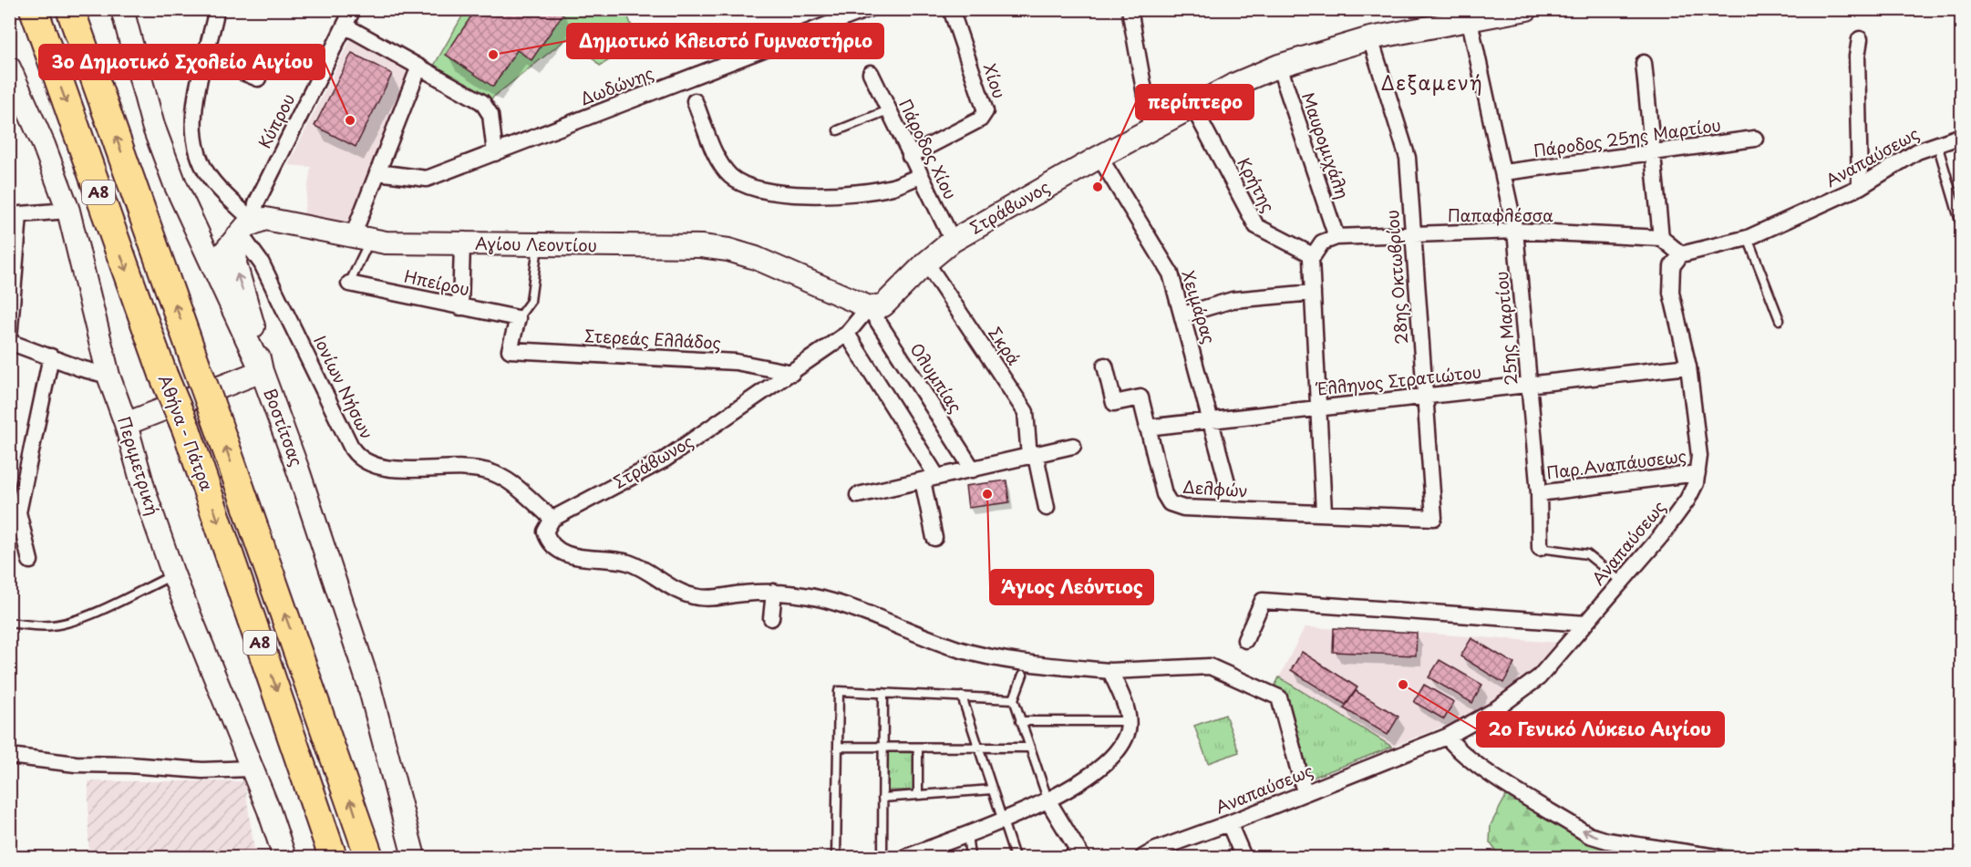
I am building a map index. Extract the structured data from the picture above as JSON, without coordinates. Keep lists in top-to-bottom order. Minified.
{"streets":{"highway":["Α8","Αθήνα - Πάτρα"],"street":["Χίου","Δωδώνης","Κύπρου","Πάροδος 25ης Μαρτίου","Μαυρομιχάλη","Πάροδος Χίου","Αναπαύσεως","Κρήτης","Στράβωνος","Παπαφλέσσα","Αγίου Λεοντίου","28ης Οκτωβρίου","Ηπείρου","Χειμάρας","25ης Μαρτίου","Στερεάς Ελλάδος","Σκρά","Ολυμπίας","Έλληνος Στρατιώτου","Ιονίων Νήσων","Βοστίτσας","Παρ.Αναπάυσεως","Περιμετρική","Δελφών"]},"crossings":[["Χίου","Πάροδος Χίου"],["Κύπρου","Αγίου Λεοντίου"],["Κύπρου","Ιονίων Νήσων"],["Πάροδος 25ης Μαρτίου","25ης Μαρτίου"],["Μαυρομιχάλη","Στράβωνος"],["Μαυρομιχάλη","Παπαφλέσσα"],["Πάροδος Χίου","Στράβωνος"],["Αναπαύσεως","25ης Μαρτίου"],["Αναπαύσεως","Έλληνος Στρατιώτου"],["Αναπαύσεως","Παρ.Αναπάυσεως"],["Κρήτης","Στράβωνος"],["Κρήτης","Παπαφλέσσα"],["Στράβωνος","Αγίου Λεοντίου"],["Στράβωνος","28ης Οκτωβρίου"],["Στράβωνος","Χειμάρας"],["Στράβωνος","25ης Μαρτίου"],["Στράβωνος","Στερεάς Ελλάδος"],["Στράβωνος","Σκρά"],["Στράβωνος","Ολυμπίας"],["Στράβωνος","Ιονίων Νήσων"],["Παπαφλέσσα","28ης Οκτωβρίου"],["Παπαφλέσσα","25ης Μαρτίου"],["Αγίου Λεοντίου","Ολυμπίας"],["Αγίου Λεοντίου","Ιονίων Νήσων"],["28ης Οκτωβρίου","Έλληνος Στρατιώτου"],["28ης Οκτωβρίου","Δελφών"],["Ηπείρου","Στερεάς Ελλάδος"],["Χειμάρας","Έλληνος Στρατιώτου"],["25ης Μαρτίου","Έλληνος Στρατιώτου"],["25ης Μαρτίου","Παρ.Αναπάυσεως"],["Έλληνος Στρατιώτου","Δελφών"]],"districts":["Δεξαμενή"],"places":["Δημοτικό Κλειστό Γυμναστήριο","3ο Δημοτικό Σχολείο Αιγίου","περίπτερο","Άγιος Λεόντιος","2ο Γενικό Λύκειο Αιγίου"]}
